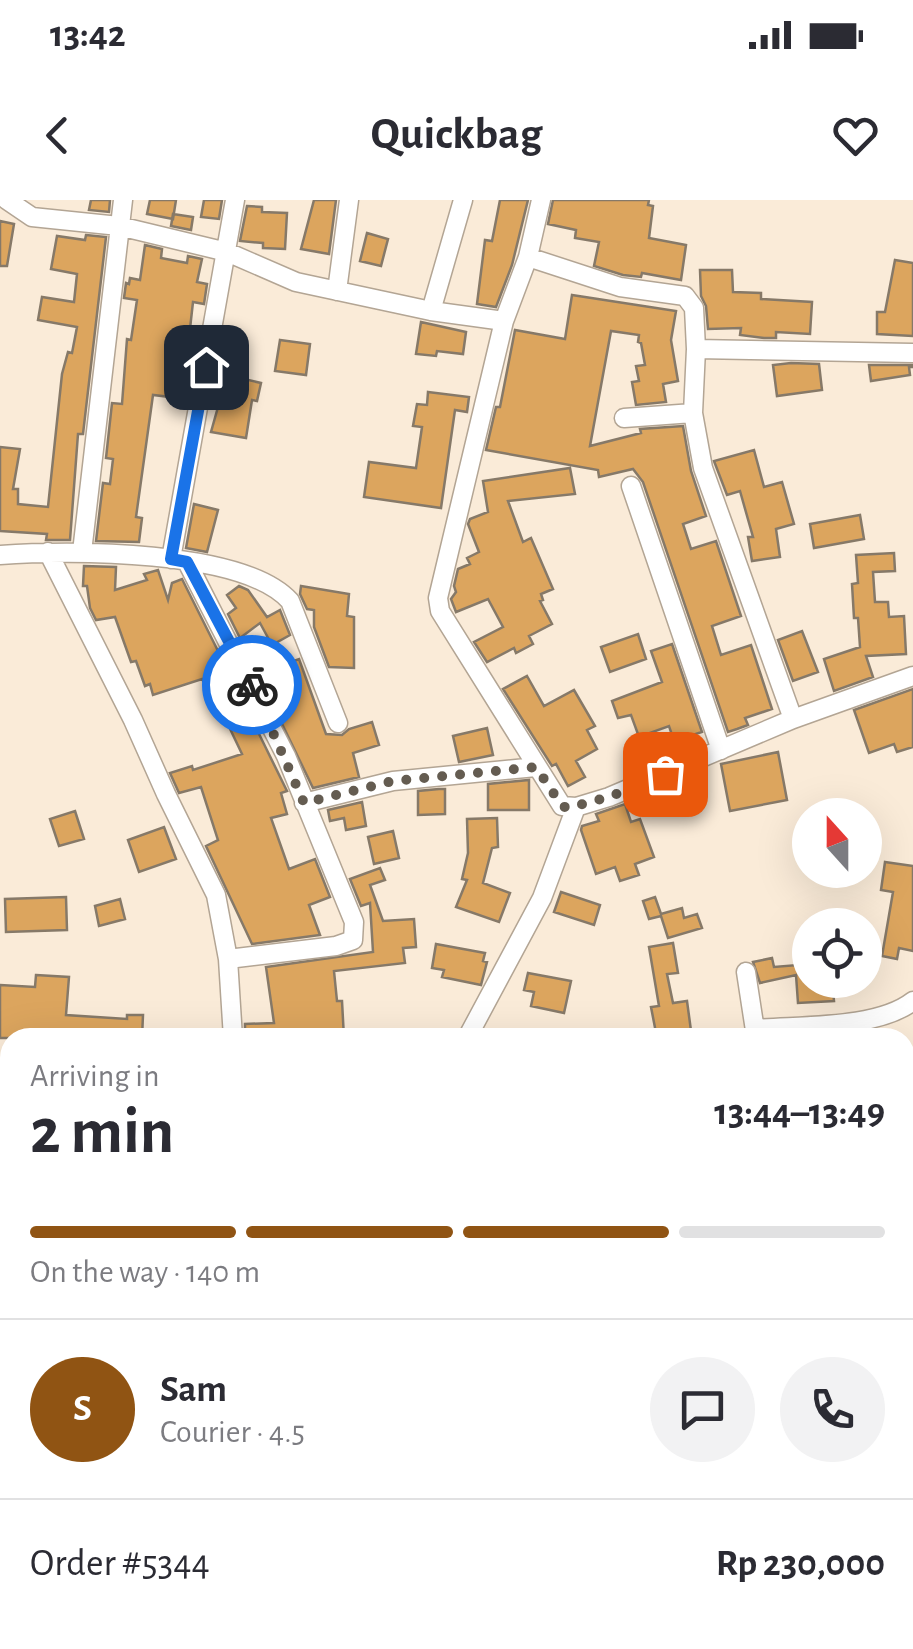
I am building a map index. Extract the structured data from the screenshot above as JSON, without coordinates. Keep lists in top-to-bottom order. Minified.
{"north":"top","page":{"status":"13:42","header":"Quickbag","heading":["2 min","Arriving in","13:44–13:49"],"panel":["Sam","Courier · 4.5","Order #5344","Rp 230,000"],"bar":"On the way · 140 m","round":"S"}}
